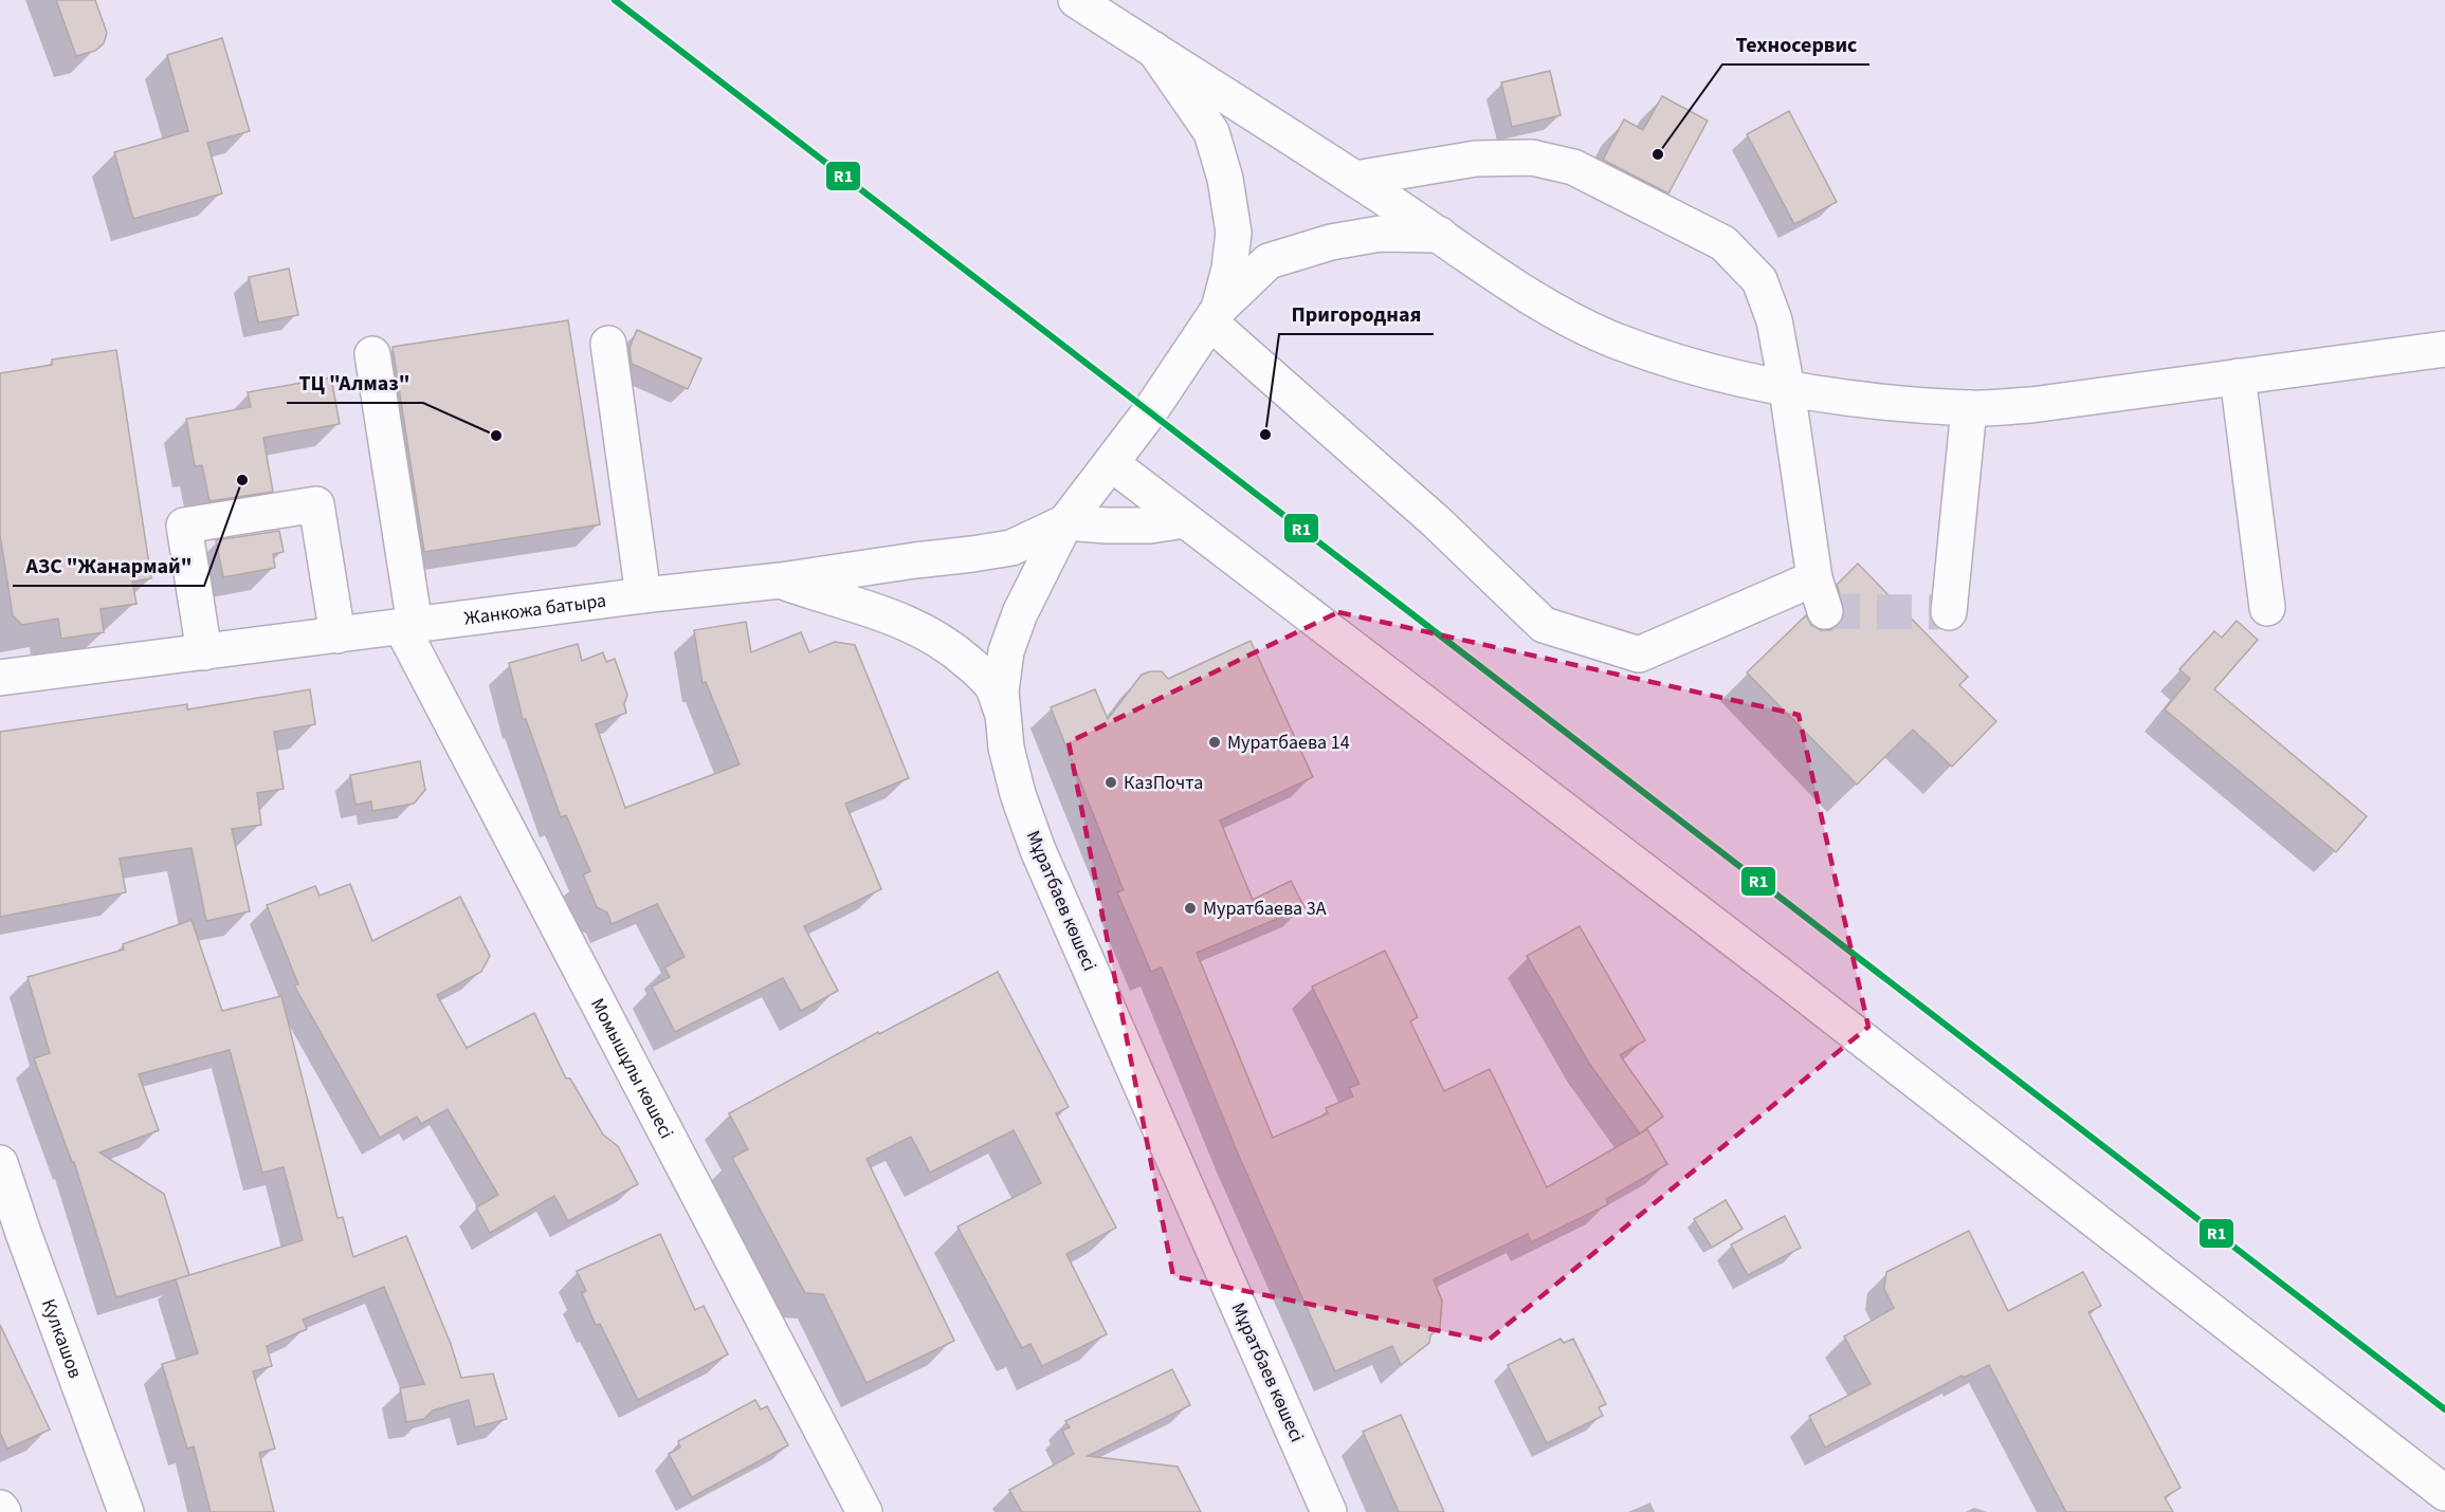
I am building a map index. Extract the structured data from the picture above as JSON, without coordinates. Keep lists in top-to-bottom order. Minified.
{"streets":{"street":["Жанкожа батыра","Мұратбаев көшесі","Момышұлы көшесі","Кулкашов"]},"crossings":[["Жанкожа батыра","Мұратбаев көшесі"],["Жанкожа батыра","Момышұлы көшесі"]],"places":["Техносервис","Пригородная","ТЦ \"Алмаз\"","АЗС \"Жанармай\"","Муратбаева 14","КазПочта","Муратбаева 3А"],"lines":["transit line R1"]}
